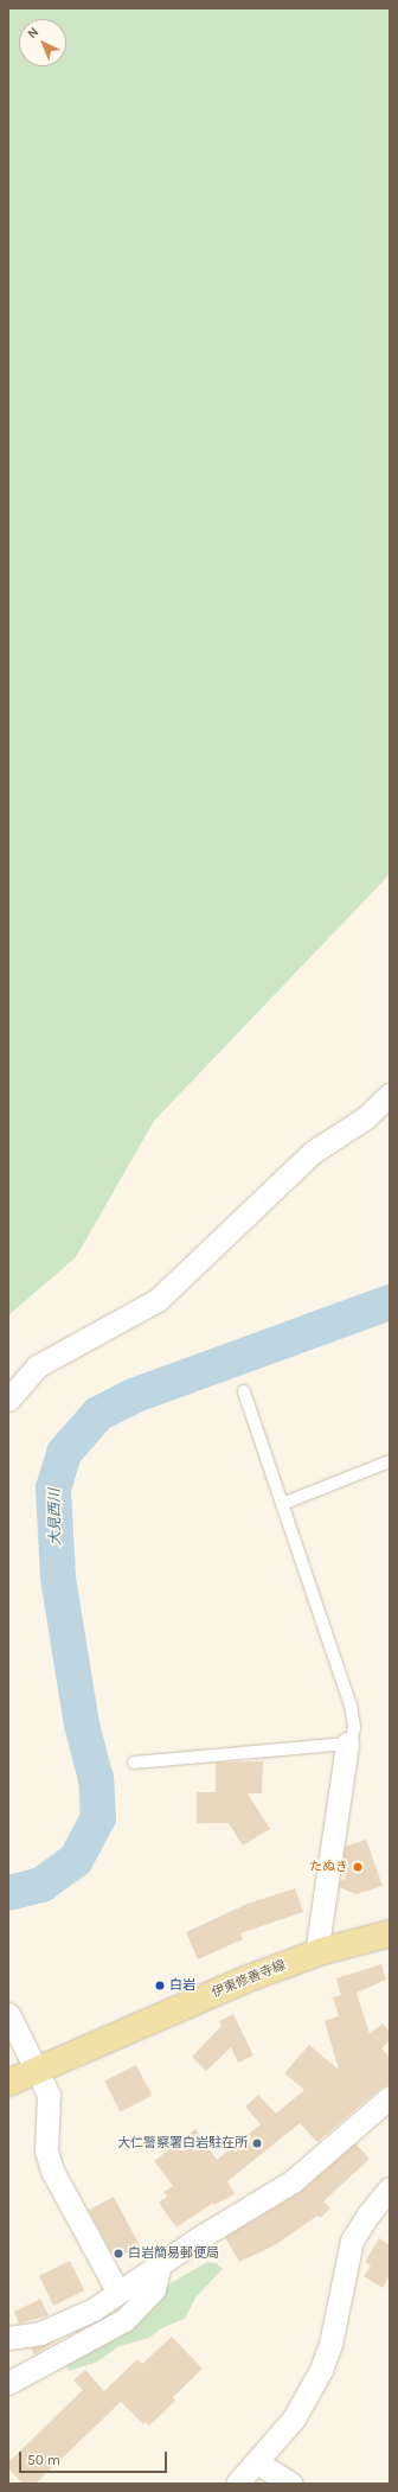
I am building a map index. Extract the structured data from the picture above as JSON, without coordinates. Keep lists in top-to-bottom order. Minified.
{"streets":{"main road":["伊東修善寺線"]},"water":["大見西川"],"places":["たぬき","白岩","大仁警察署白岩駐在所","白岩簡易郵便局"],"scale_bar":"50 m","north":"top left"}
